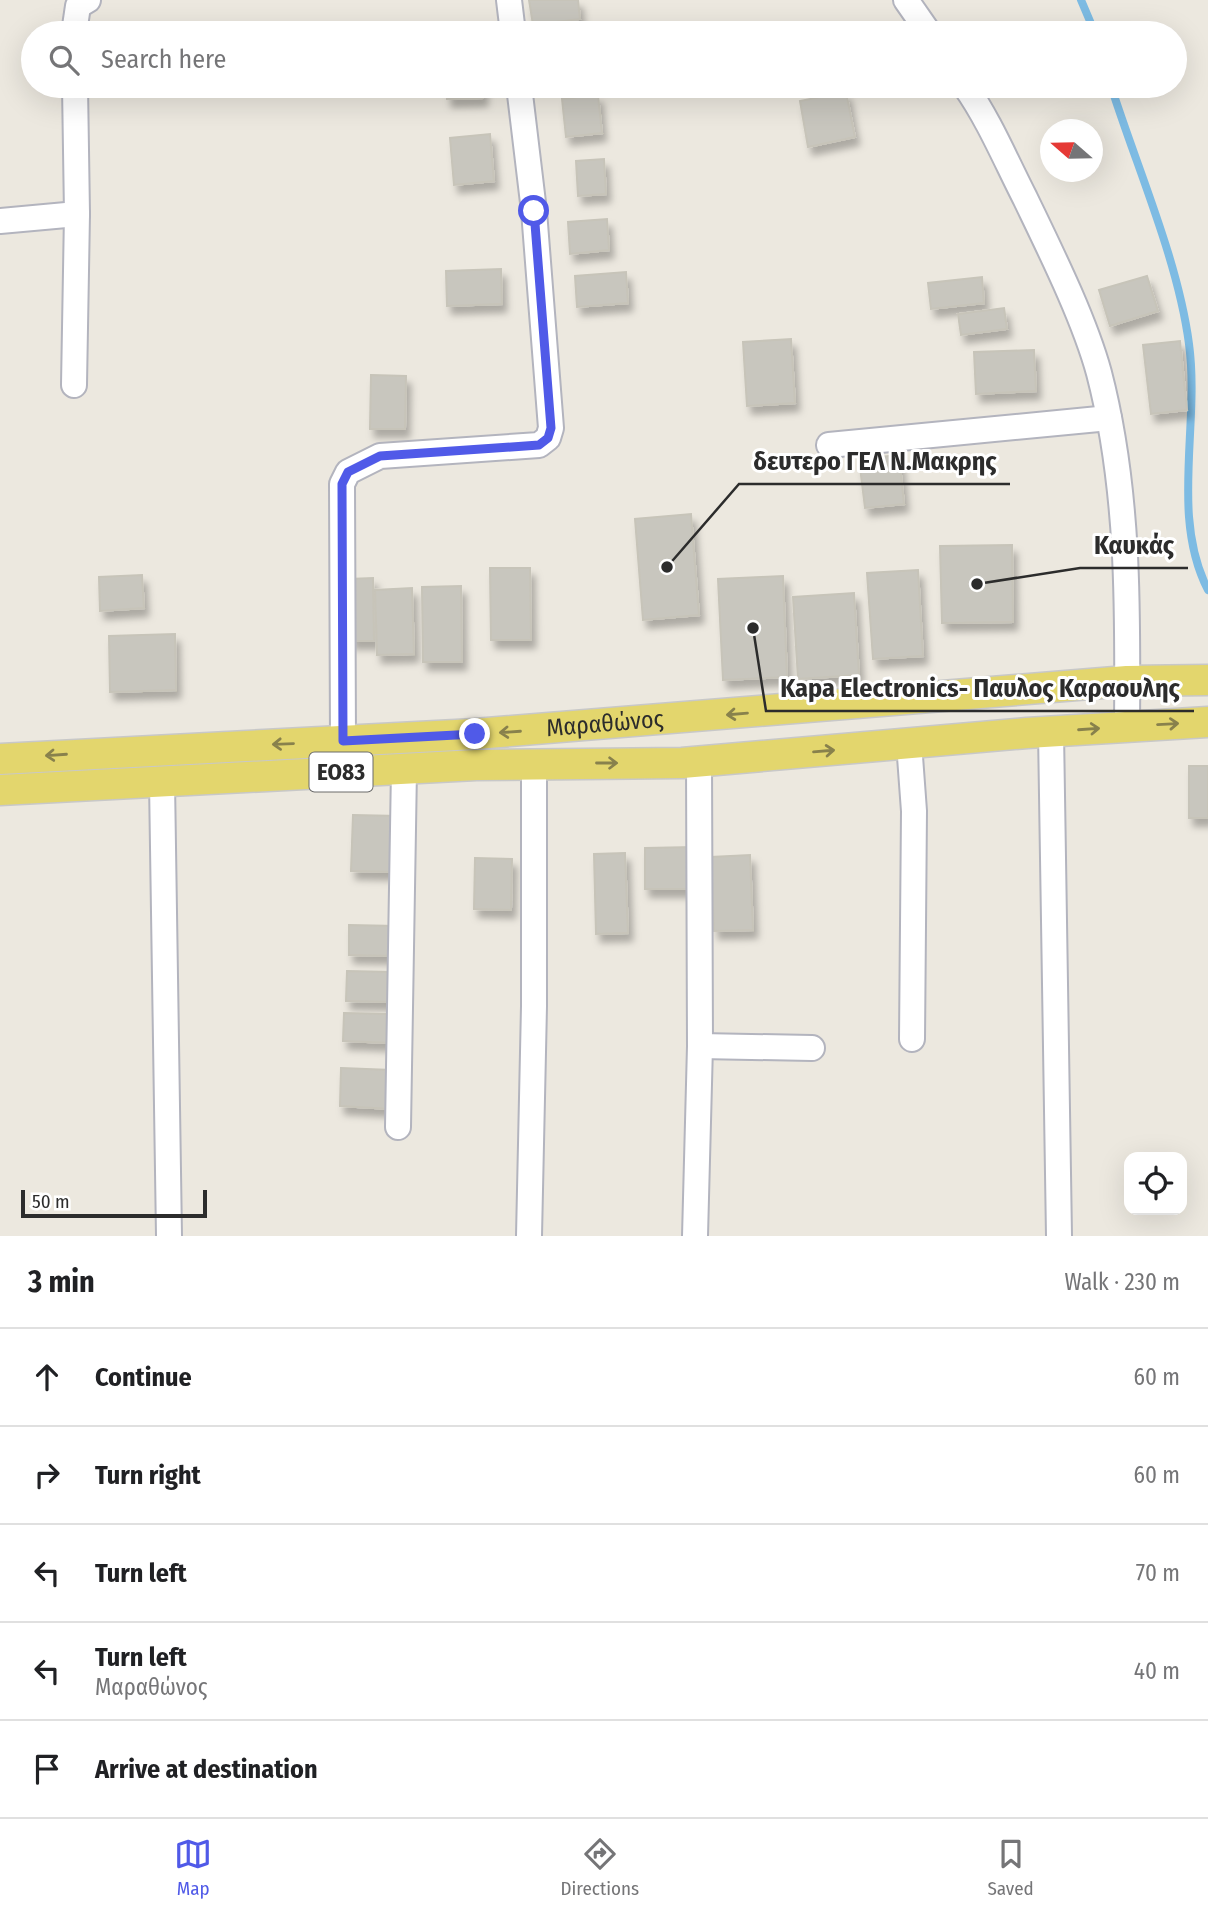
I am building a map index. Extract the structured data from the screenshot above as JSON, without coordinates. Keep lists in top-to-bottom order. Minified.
{"streets":{"main road":["Μαραθώνος","ΕΟ83"]},"places":["δευτερο ΓΕΛ Ν.Μακρης","Καυκάς","Kapa Electronics- Παυλος Καραουλης"],"scale_bar":"50 m","north":"left","page":{"search":"Search here","scale":"50 m","heading":["3 min","Walk · 230 m"],"list":[["Continue","60 m"],["Turn right","60 m"],["Turn left","70 m"],["Turn left","Μαραθώνος","40 m"],"Arrive at destination"],"nav":["Map","Directions","Saved"]}}
